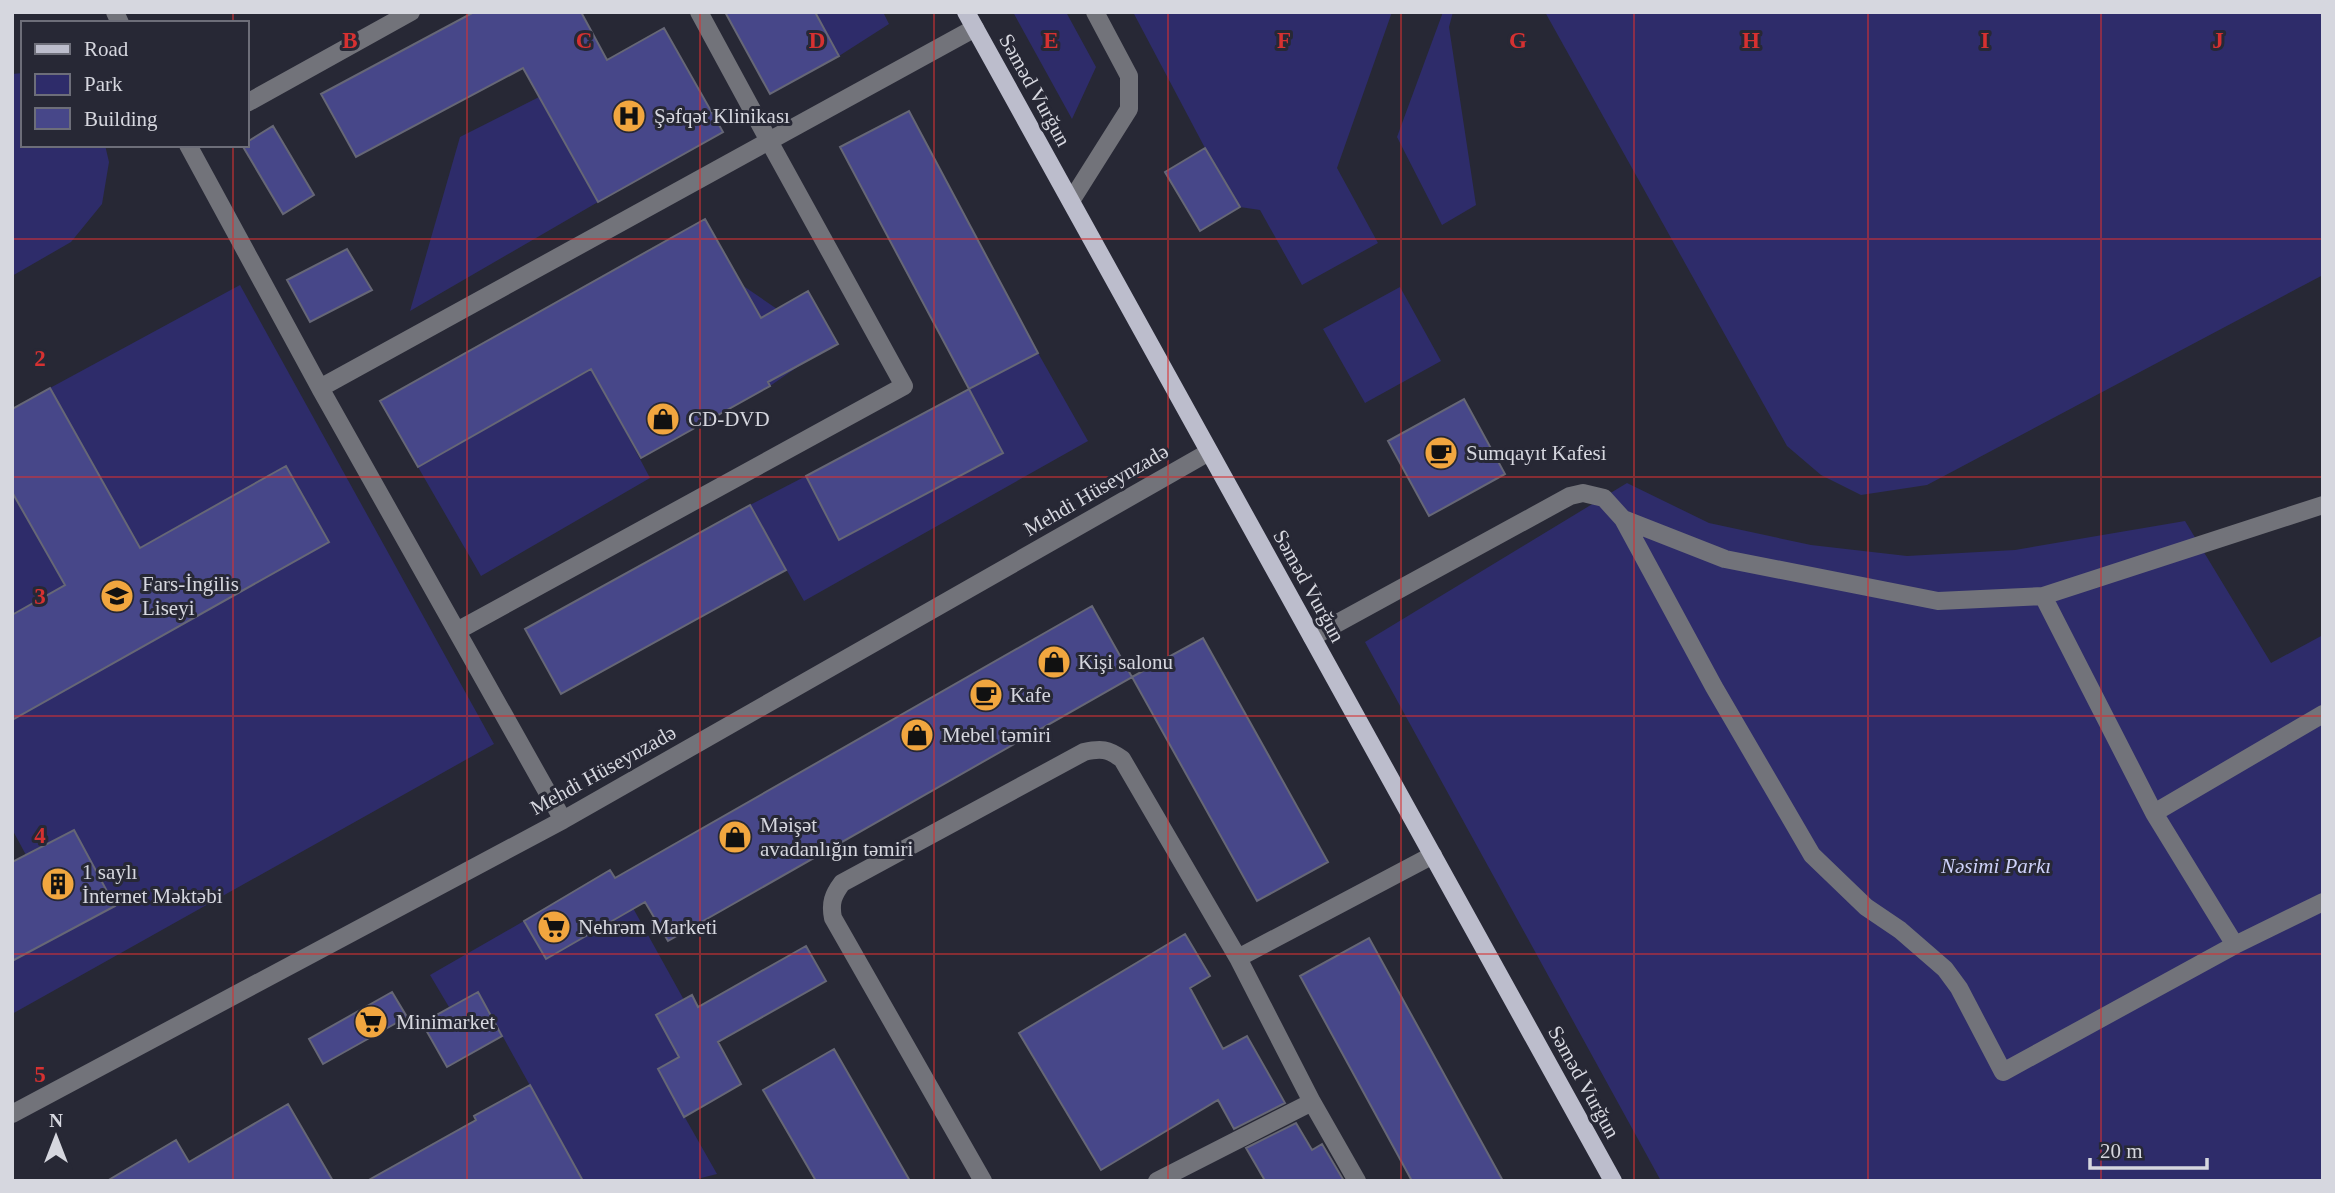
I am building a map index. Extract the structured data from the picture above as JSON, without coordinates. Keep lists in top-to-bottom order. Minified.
{"streets":{"main road":["Səməd Vurğun"],"street":["Mehdi Hüseynzadə"]},"crossings":[["Səməd Vurğun","Mehdi Hüseynzadə"]],"parks":["Nəsimi Parkı"],"places":{"hospital":["Şəfqət Klinikası"],"shop":["CD-DVD","Kişi salonu","Mebel təmiri","Məişət avadanlığın təmiri"],"cafe":["Sumqayıt Kafesi","Kafe"],"school or university":["Fars-İngilis Liseyi"],"building":["1 saylı İnternet Məktəbi"],"supermarket":["Nehrəm Marketi","Minimarket"]},"legend":["Road","Park","Building"],"scale_bar":"20 m","north":"top","grid":{"columns":["B","C","D","E","F","G","H","I","J"],"rows":["2","3","4","5"]}}
